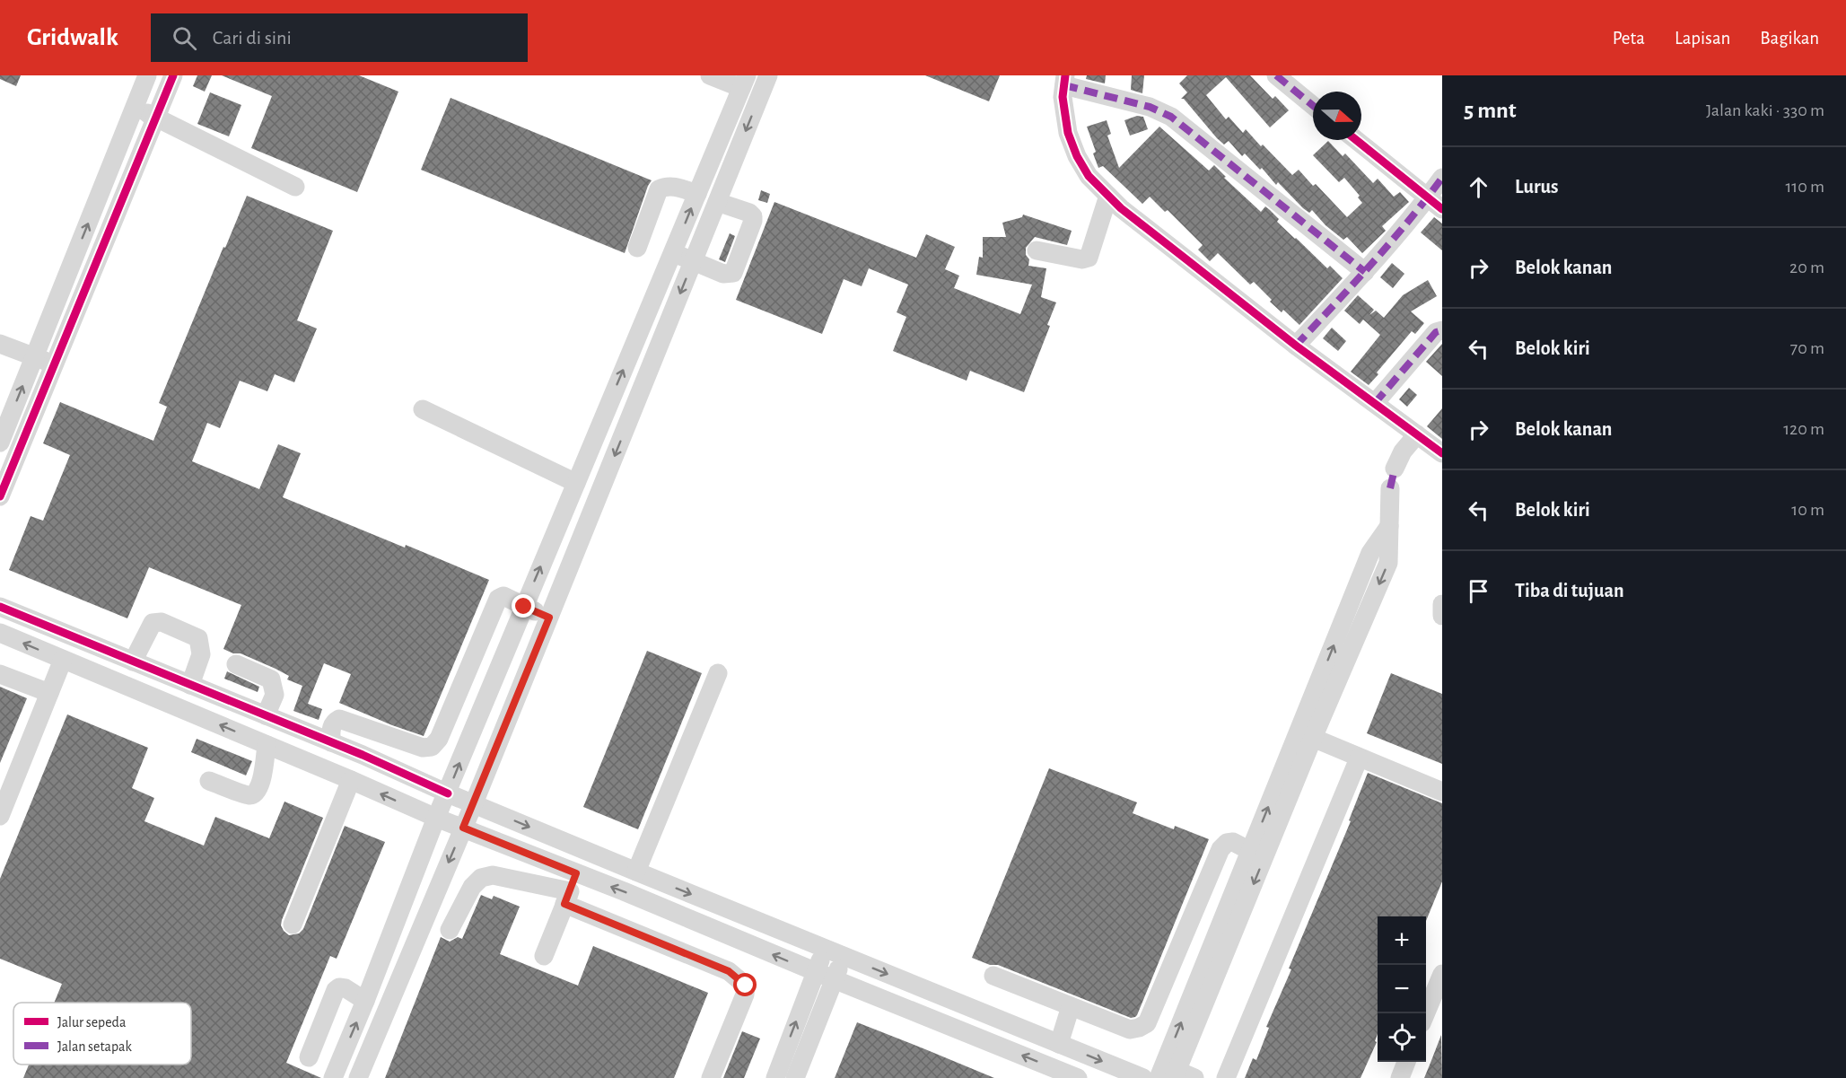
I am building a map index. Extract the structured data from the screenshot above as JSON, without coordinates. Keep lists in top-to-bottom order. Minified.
{"legend":["Jalur sepeda","Jalan setapak"],"north":"right","page":{"header":"Gridwalk","search":"Cari di sini","nav":["Peta","Lapisan","Bagikan"],"heading":["5 mnt","Jalan kaki · 330 m"],"list":[["Lurus","110 m"],["Belok kanan","20 m"],["Belok kiri","70 m"],["Belok kanan","120 m"],["Belok kiri","10 m"],"Tiba di tujuan"],"map_buttons":["+","−"]}}
